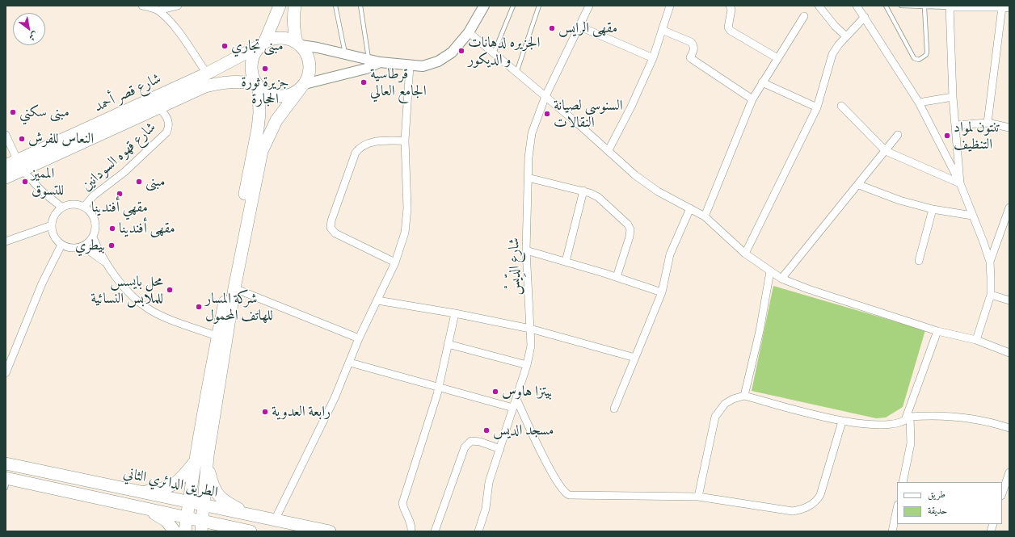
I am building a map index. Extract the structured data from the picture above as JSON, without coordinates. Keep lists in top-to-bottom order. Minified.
{"streets":{"main road":["شارع قصر أحمد","الطريق الدائري الثاني"],"street":["شارع قهوه السودانين","شارع الدِّيسْ"]},"crossings":[["شارع قصر أحمد","شارع قهوه السودانين"]],"places":["مقهى الرايس","مبنى تجاري","الجزيره لدهانات و الديكور","جزيرة ثورة الحجارة","قرطاسية الجامع العالي","مبنى سكني","السنوسي لصيانة النقالات","تنتون لمواد التنظيف","النعاس للفرش","المميز للتسوق","مبنى","مقهي أفندينا","مقهى أفندينا","بيطري","محل بايسس للملابس النسائية","شركة المسار للهاتف المحمول","بيتزا هاوس","رابعة العدوية","مسجد الديس"],"legend":["طريق","حديقة"],"north":"bottom right"}
